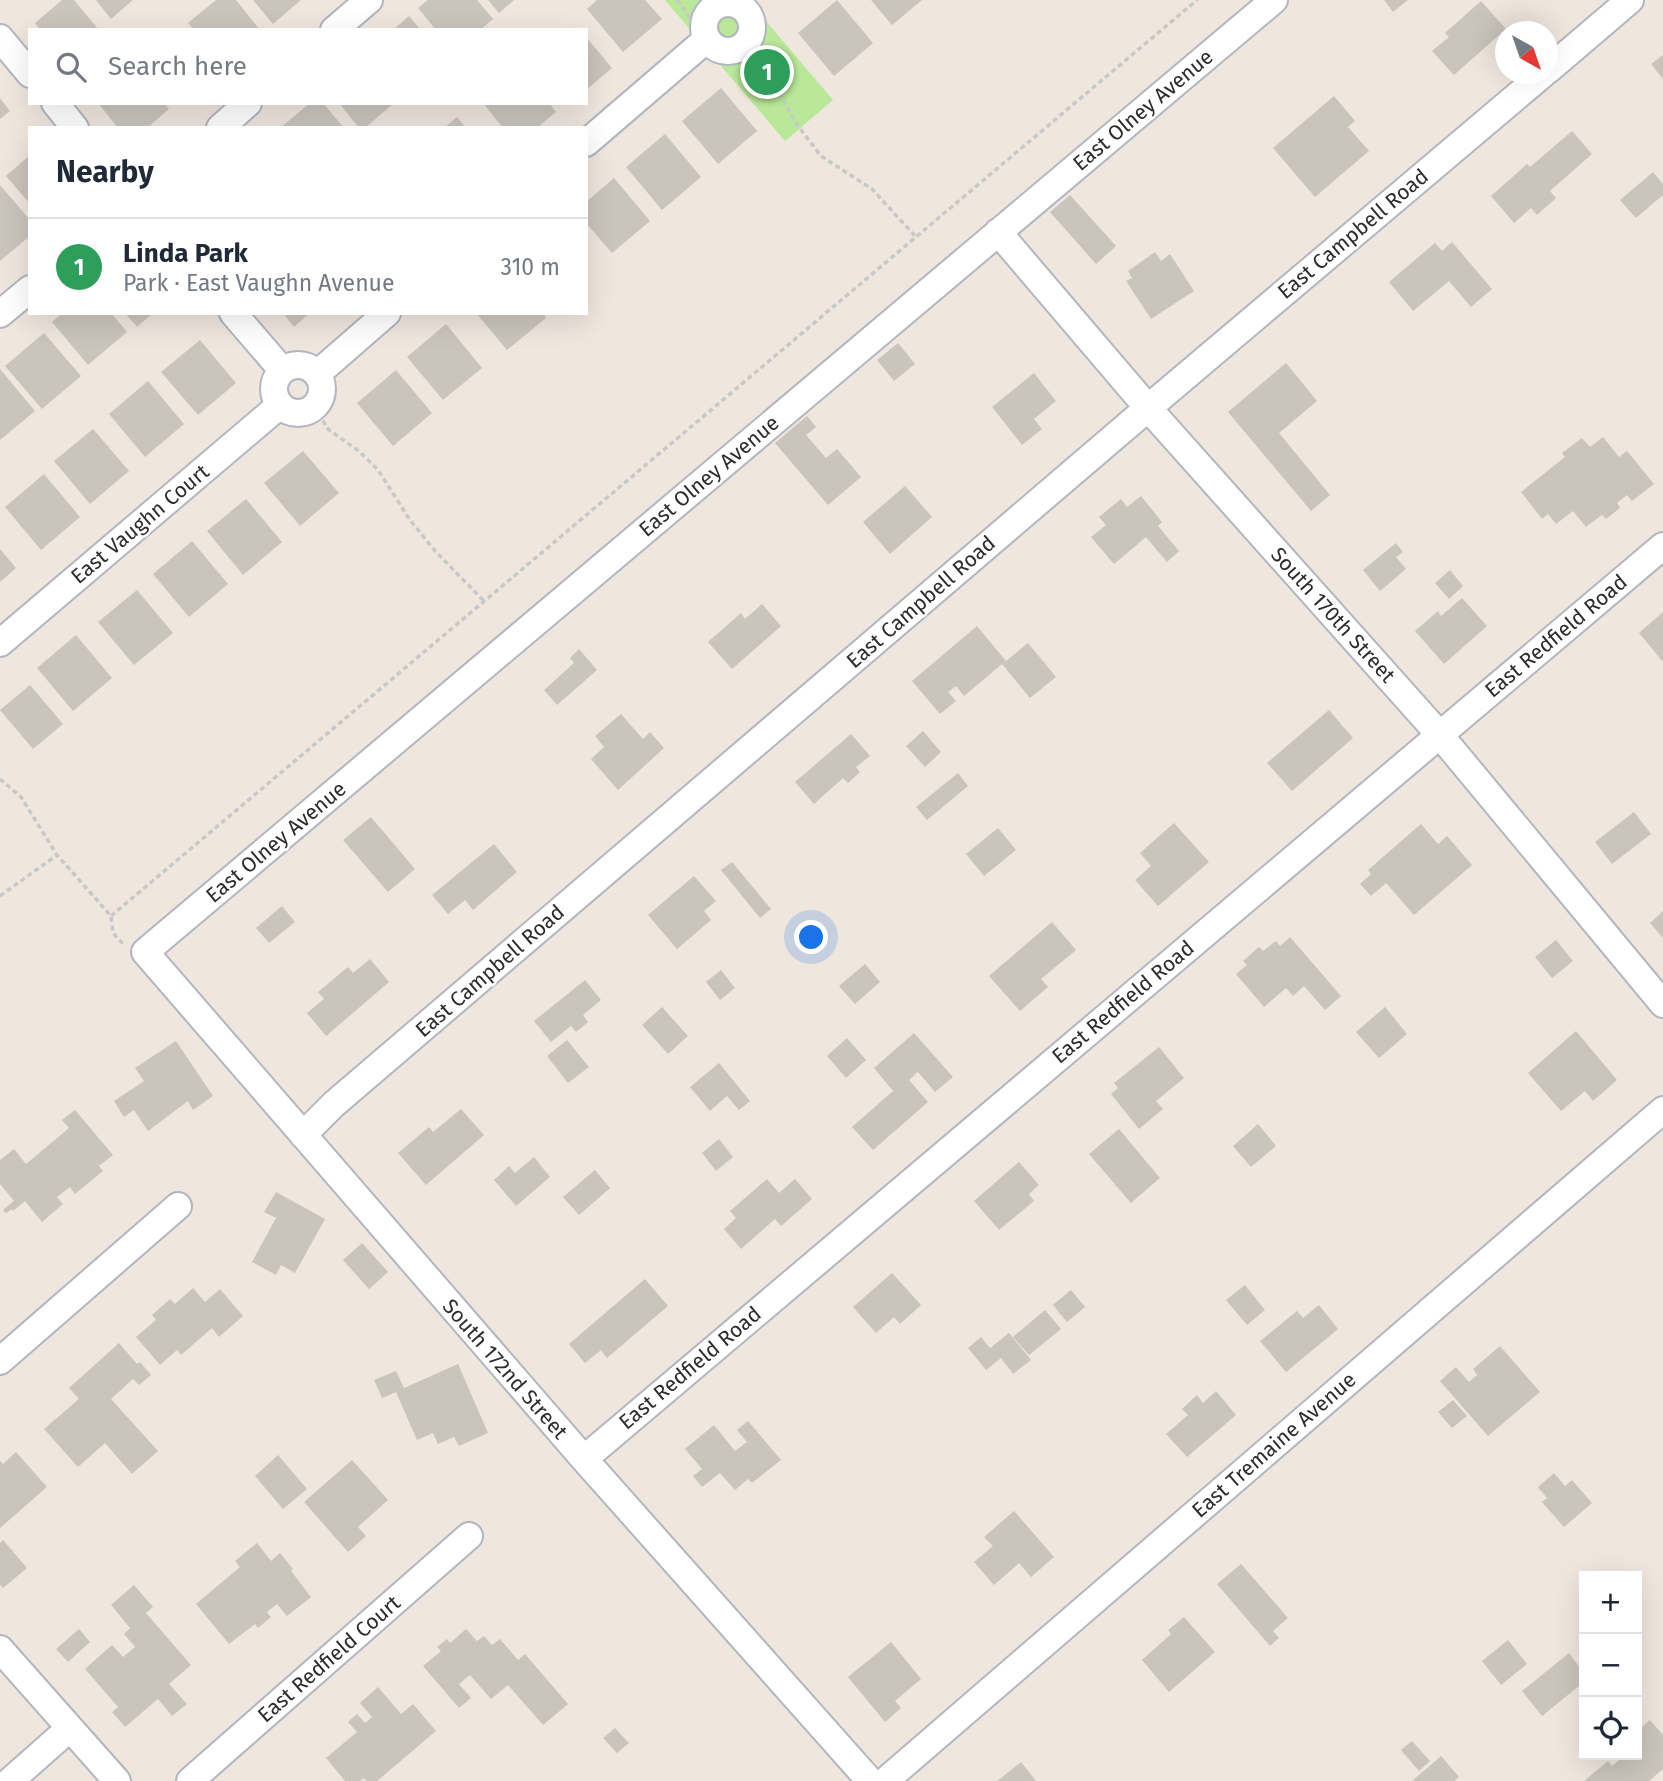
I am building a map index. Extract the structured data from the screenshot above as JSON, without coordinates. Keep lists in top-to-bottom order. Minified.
{"streets":{"street":["East Olney Avenue","East Campbell Road","East Vaughn Court","South 170th Street","East Redfield Road","South 172nd Street","East Tremaine Avenue","East Redfield Court"]},"crossings":[["East Olney Avenue","South 170th Street"],["East Olney Avenue","South 172nd Street"],["East Campbell Road","South 170th Street"],["East Campbell Road","South 172nd Street"],["South 170th Street","East Redfield Road"],["East Redfield Road","South 172nd Street"]],"north":"bottom right","page":{"search":"Search here","pins":"1","heading":"Nearby","list":[{"mark":"1","name":"Linda Park","note":"Park · East Vaughn Avenue","value":"310 m"}],"map_buttons":["+","−"]}}
